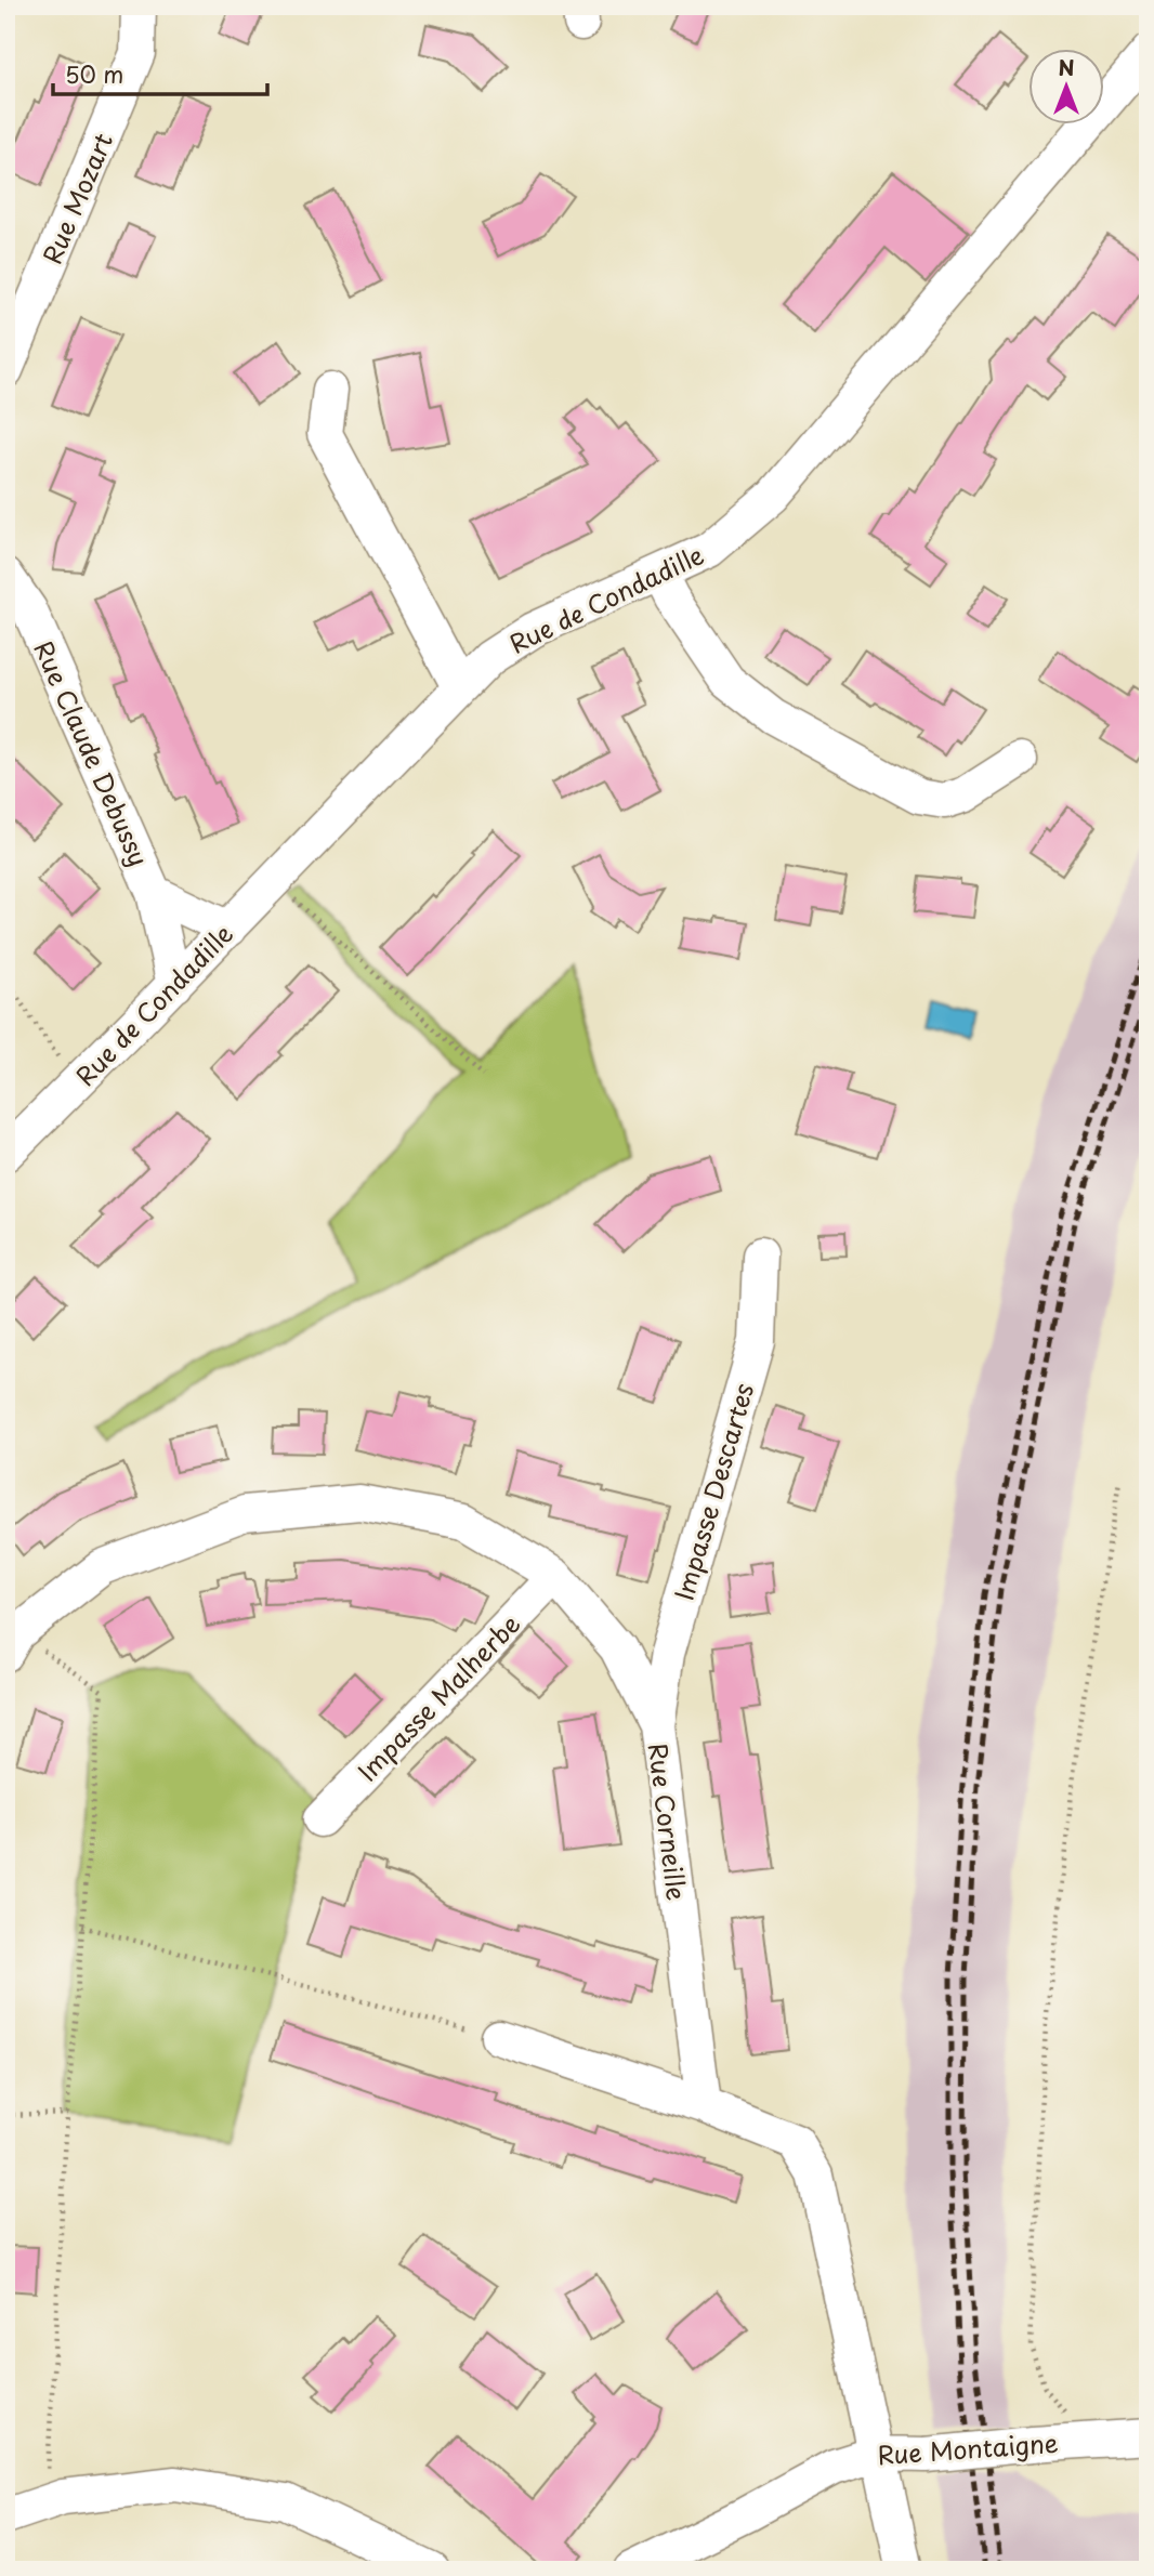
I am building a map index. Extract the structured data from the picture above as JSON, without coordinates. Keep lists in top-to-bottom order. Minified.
{"streets":{"street":["Rue Mozart","Rue de Condadille","Rue Claude Debussy","Impasse Descartes","Impasse Malherbe","Rue Corneille","Rue Montaigne"]},"crossings":[["Rue de Condadille","Rue Claude Debussy"],["Impasse Descartes","Rue Corneille"],["Impasse Malherbe","Rue Corneille"]],"scale_bar":"50 m","north":"top"}
